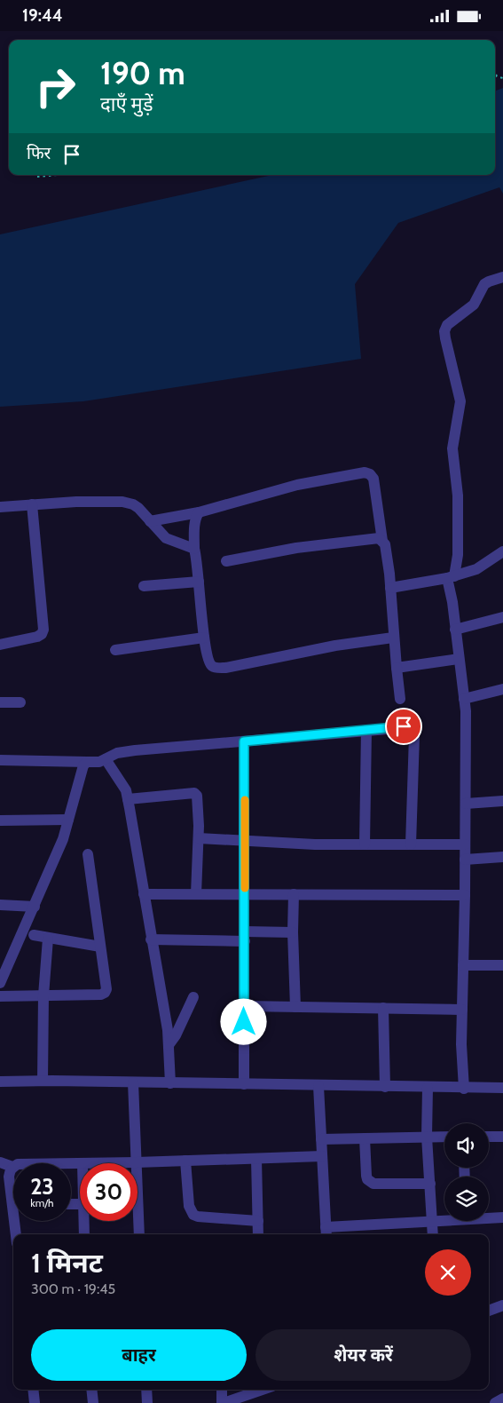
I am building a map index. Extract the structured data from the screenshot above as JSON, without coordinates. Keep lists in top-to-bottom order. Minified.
{"page":{"status":"19:44","turn":["190 m","दाएँ मुड़ें"],"then":"फिर","speed":"23 km/h","limit":"30","heading":["1 मिनट","300 m · 19:45"],"buttons":["बाहर","शेयर करें"]}}
